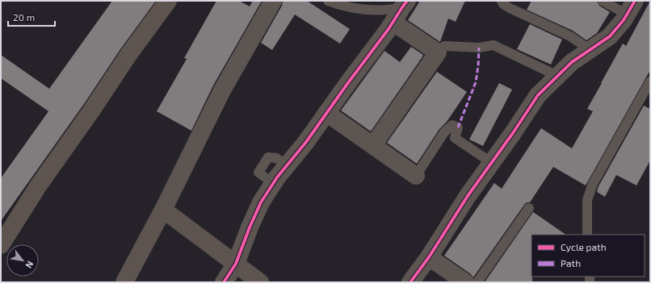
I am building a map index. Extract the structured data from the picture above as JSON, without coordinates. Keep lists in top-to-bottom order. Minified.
{"legend":["Cycle path","Path"],"scale_bar":"20 m","north":"bottom right"}
